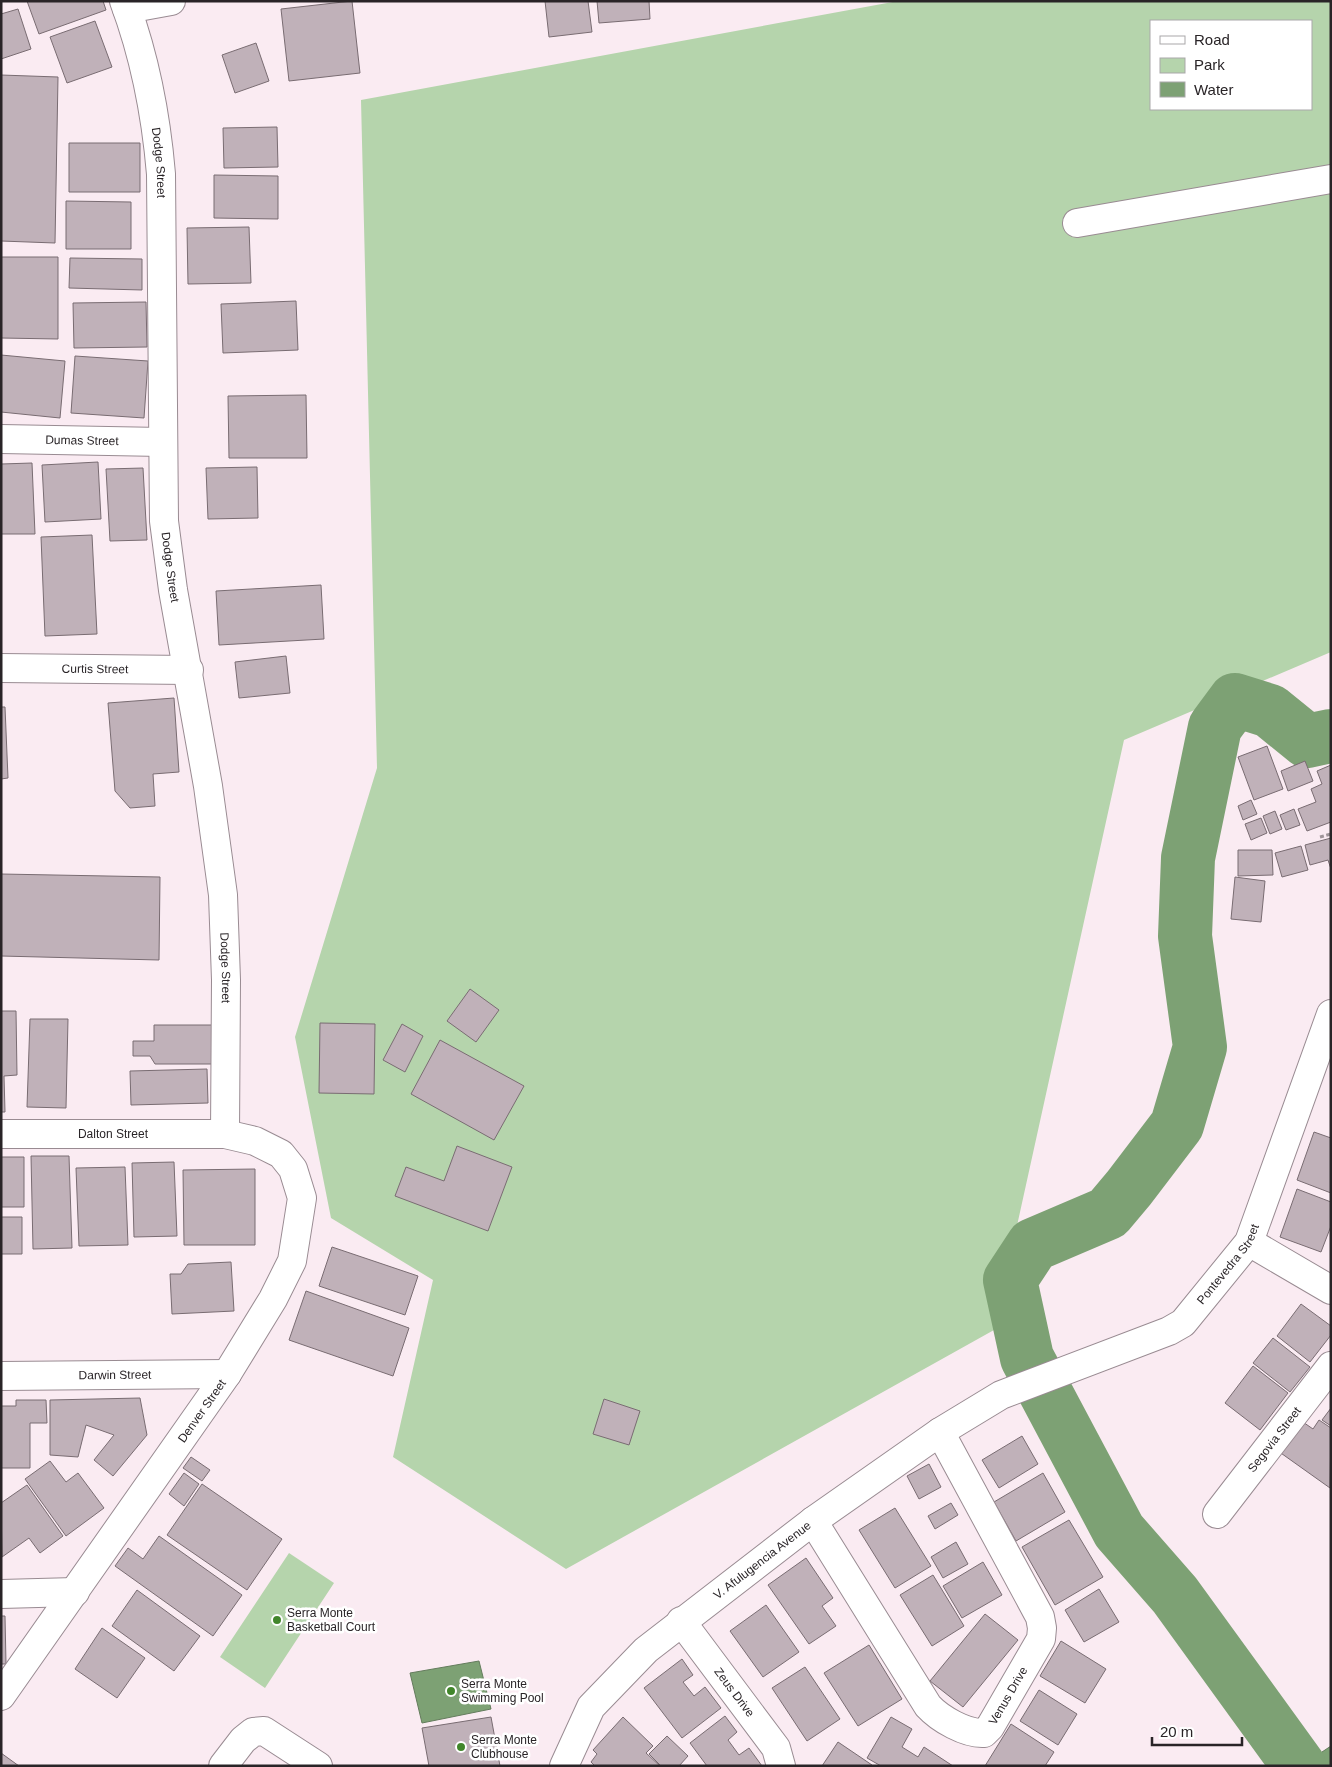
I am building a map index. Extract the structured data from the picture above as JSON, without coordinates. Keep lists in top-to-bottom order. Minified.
{"streets":{"street":["Dodge Street","Dumas Street","Curtis Street","Dalton Street","Pontevedra Street","Darwin Street","Denver Street","Segovia Street","V. Afulugencia Avenue","Zeus Drive","Venus Drive"]},"crossings":[["Dodge Street","Dumas Street"],["Dodge Street","Curtis Street"],["Dodge Street","Dalton Street"],["Dodge Street","Denver Street"],["Dalton Street","Denver Street"],["Pontevedra Street","V. Afulugencia Avenue"],["Darwin Street","Denver Street"],["V. Afulugencia Avenue","Zeus Drive"],["V. Afulugencia Avenue","Venus Drive"]],"places":["Serra Monte Basketball Court","Serra Monte Swimming Pool","Serra Monte Clubhouse"],"legend":["Road","Park","Water"],"scale_bar":"20 m"}
